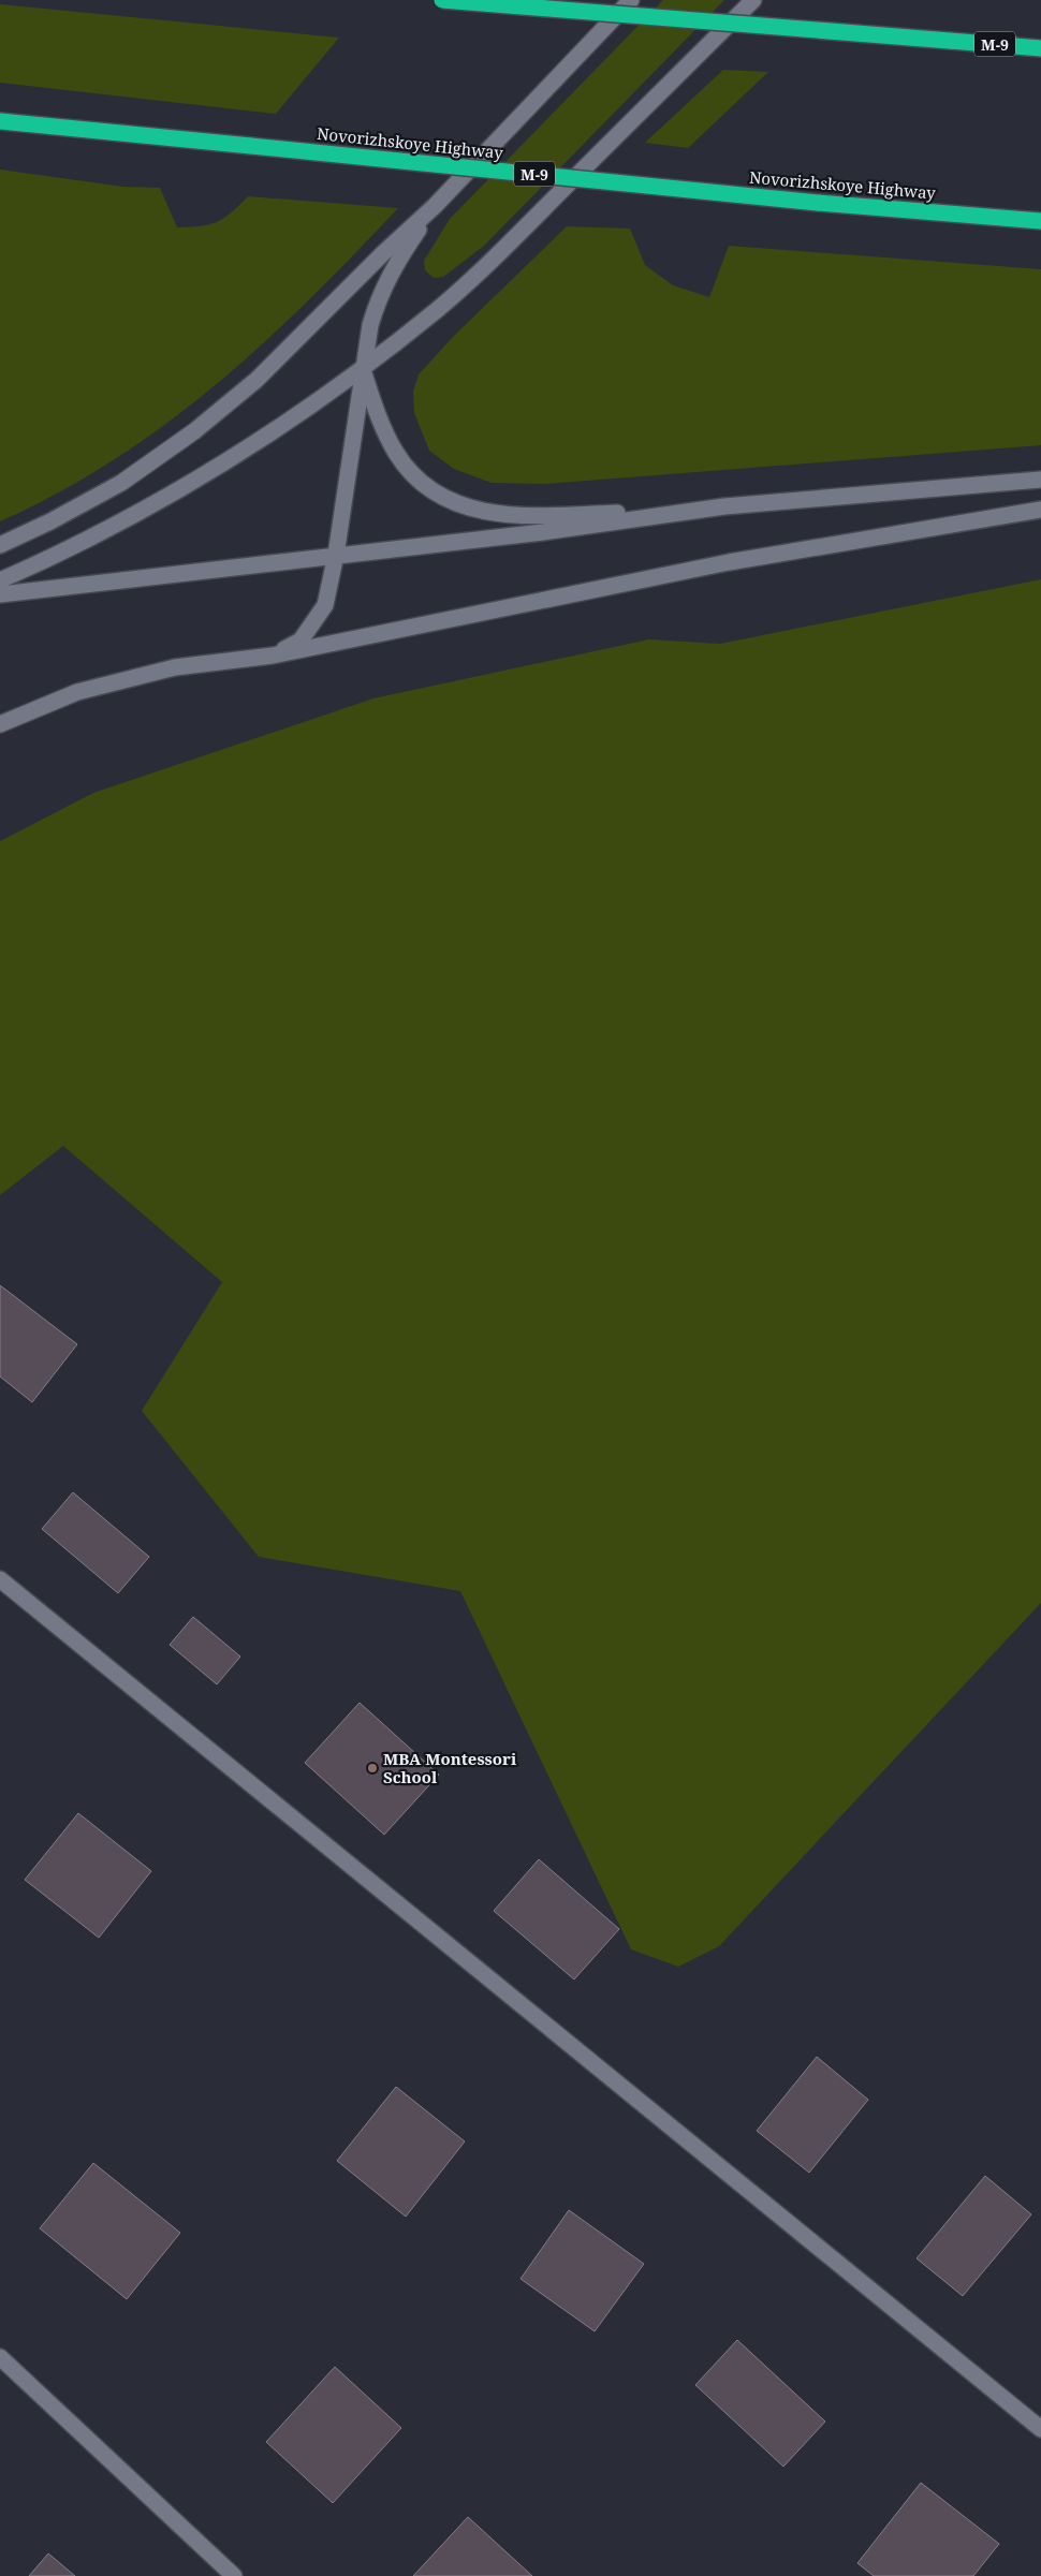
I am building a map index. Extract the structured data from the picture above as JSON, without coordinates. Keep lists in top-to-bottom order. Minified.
{"streets":{"highway":["М-9","Novorizhskoye Highway"]},"places":["MBA Montessori School"]}
